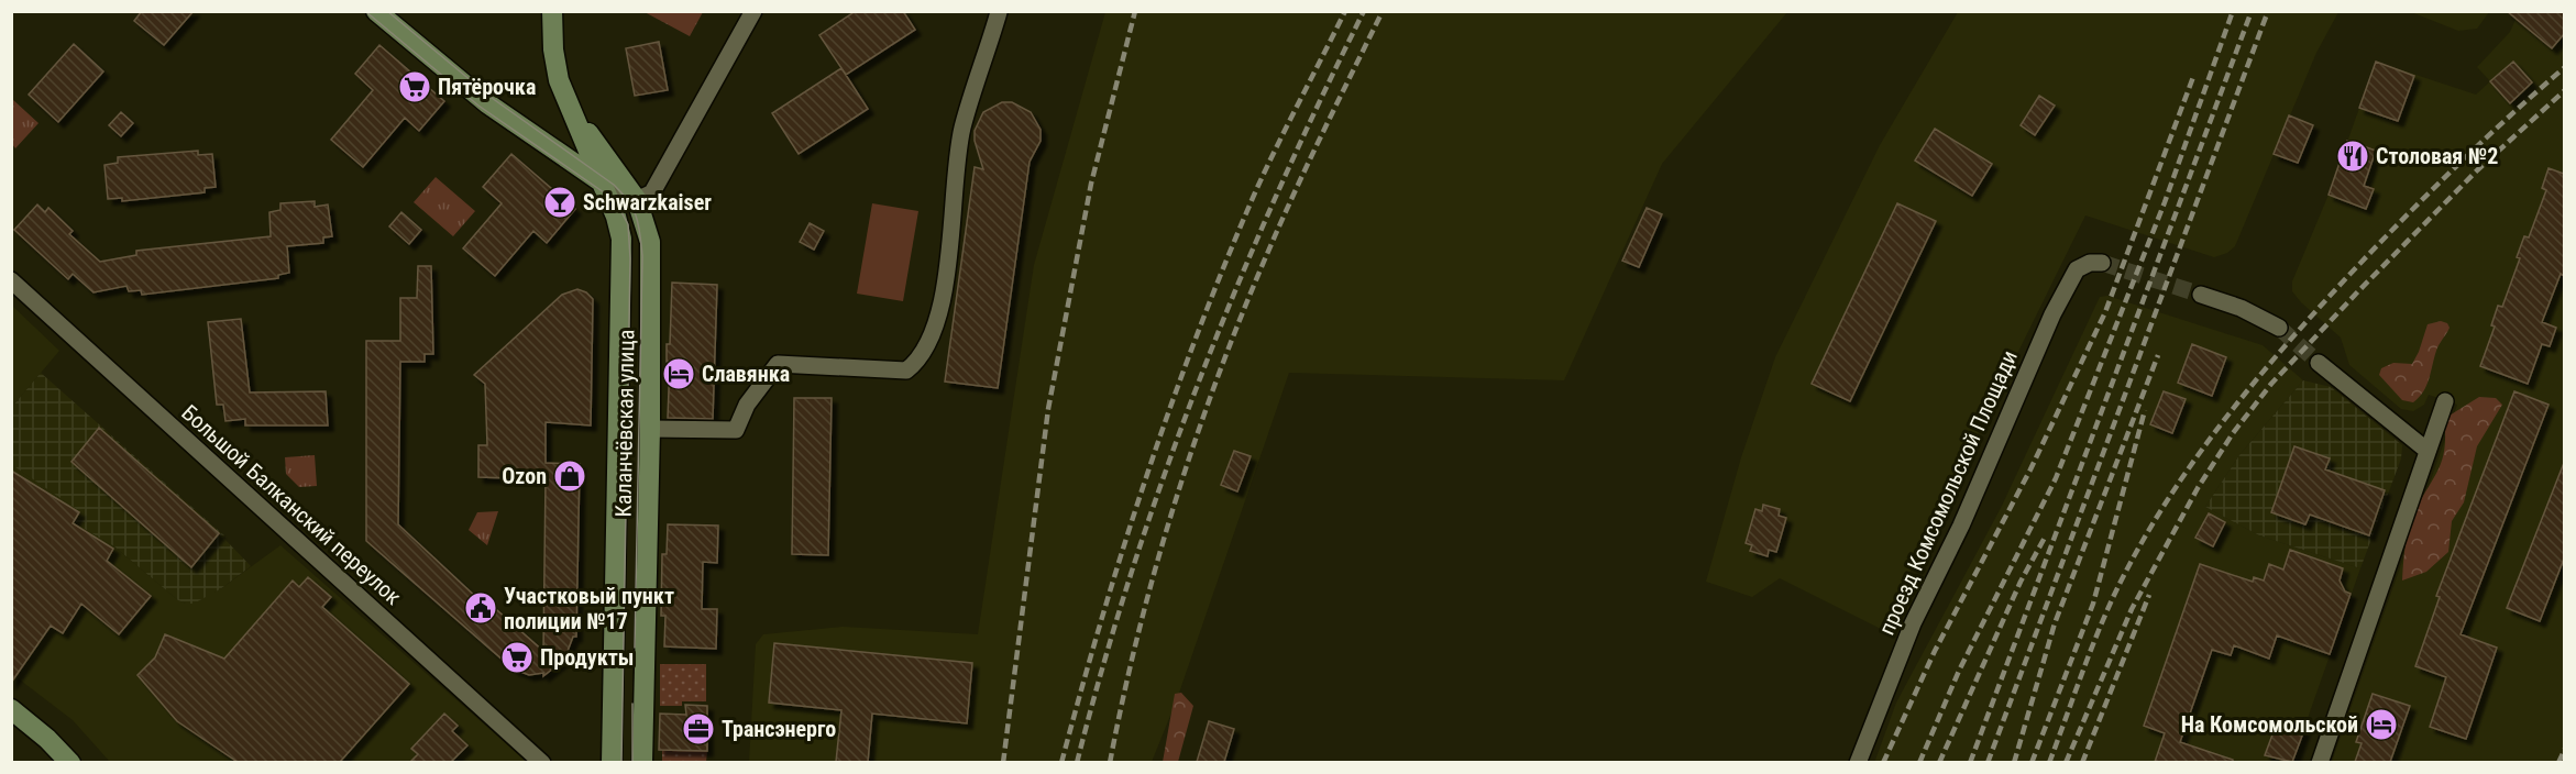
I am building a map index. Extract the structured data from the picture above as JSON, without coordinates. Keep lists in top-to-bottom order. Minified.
{"streets":{"main road":["Каланчёвская улица"],"street":["проезд Комсомольской Площади","Большой Балканский переулок"]},"places":{"supermarket":["Пятёрочка","Продукты"],"restaurant":["Столовая №2"],"bar":["Schwarzkaiser"],"hotel":["Славянка","На Комсомольской"],"shop":["Ozon"],"public building":["Участковый пункт полиции №17"],"office":["Трансэнерго"]}}
